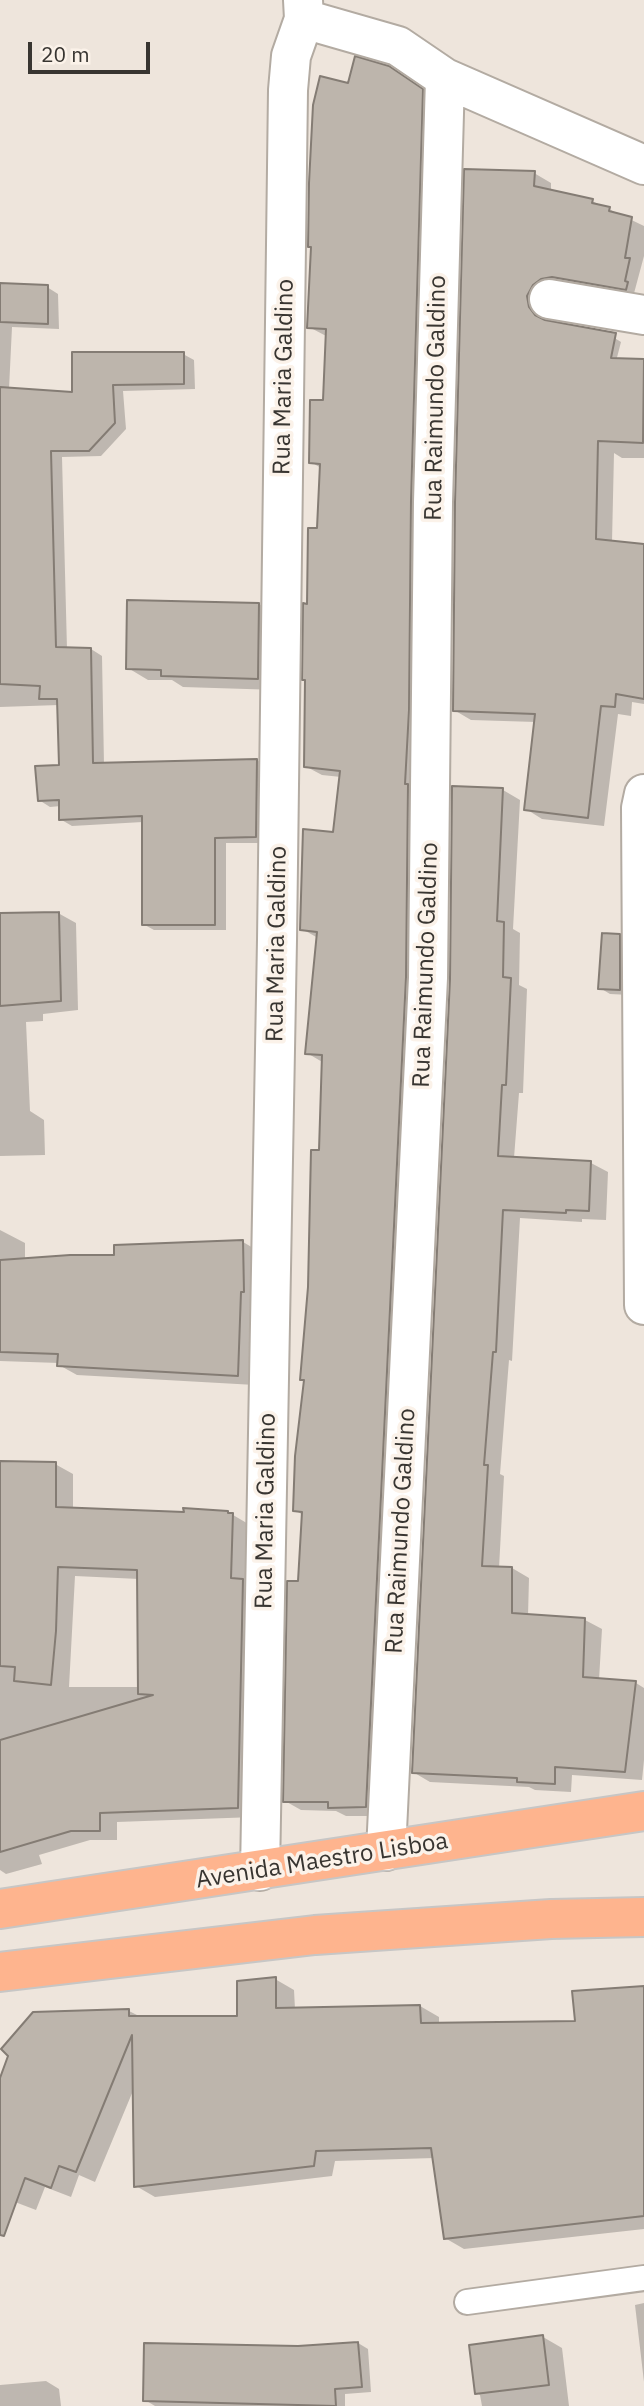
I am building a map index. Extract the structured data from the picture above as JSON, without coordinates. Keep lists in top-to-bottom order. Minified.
{"streets":{"highway":["Avenida Maestro Lisboa"],"street":["Rua Maria Galdino","Rua Raimundo Galdino"]},"crossings":[["Rua Maria Galdino","Avenida Maestro Lisboa"],["Rua Raimundo Galdino","Avenida Maestro Lisboa"]],"scale_bar":"20 m"}
